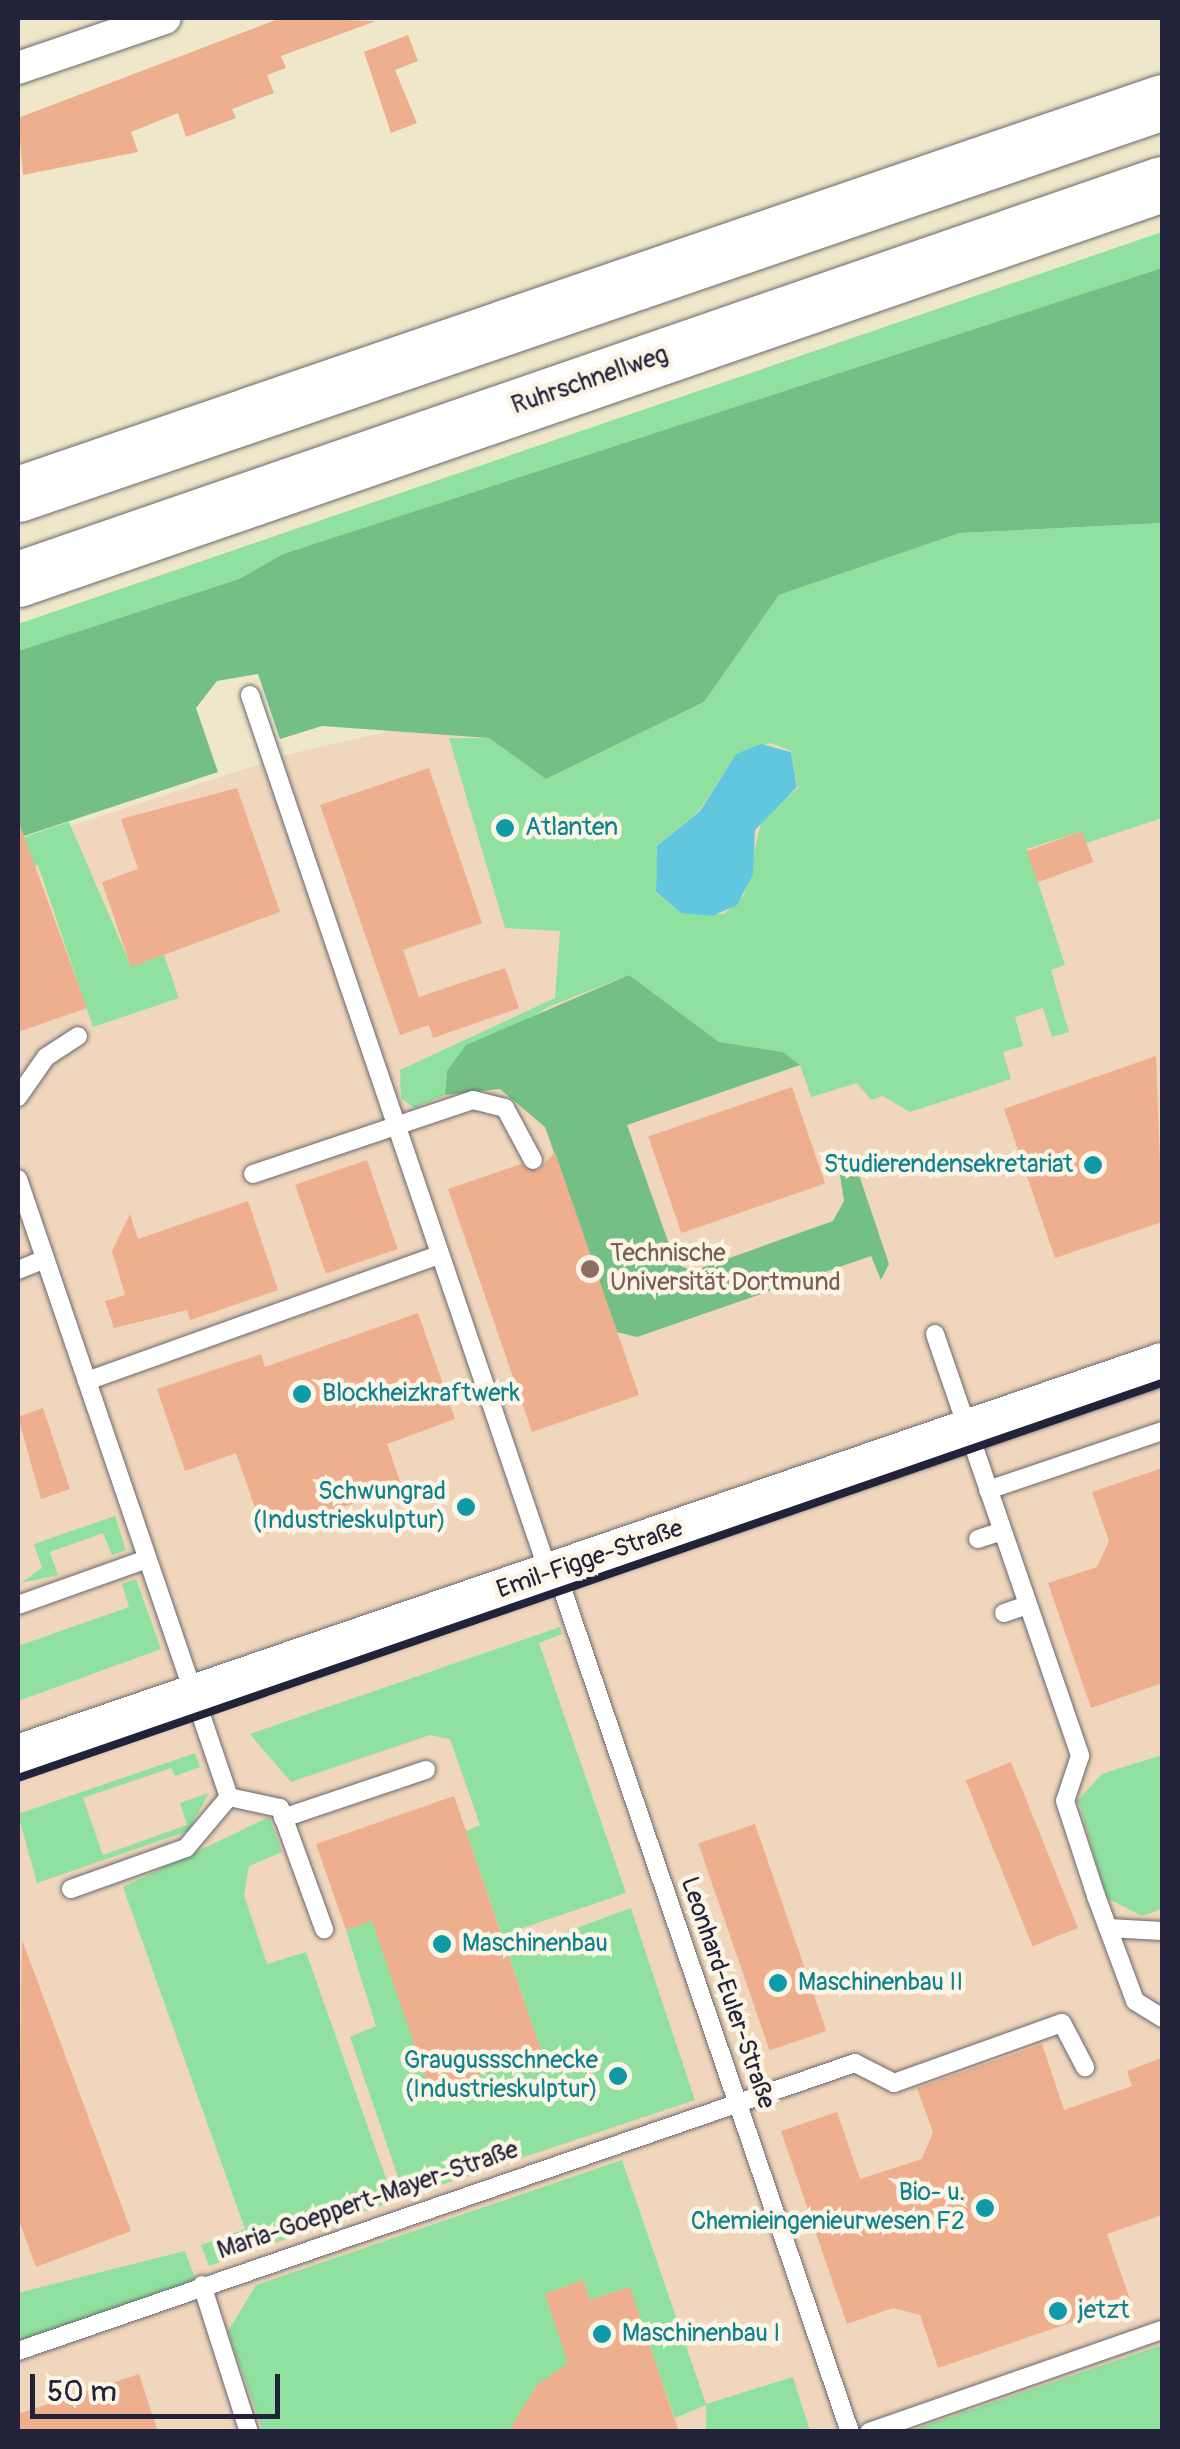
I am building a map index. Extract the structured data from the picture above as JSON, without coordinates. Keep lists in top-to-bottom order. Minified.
{"streets":{"highway":["Ruhrschnellweg"],"street":["Emil-Figge-Straße"],"lane":["Leonhard-Euler-Straße","Maria-Goeppert-Mayer-Straße"]},"crossings":[["Emil-Figge-Straße","Leonhard-Euler-Straße"],["Leonhard-Euler-Straße","Maria-Goeppert-Mayer-Straße"]],"places":["Atlanten","Studierendensekretariat","Technische Universität Dortmund","Blockheizkraftwerk","Schwungrad (Industrieskulptur)","Maschinenbau","Maschinenbau II","Graugussschnecke (Industrieskulptur)","Bio- u. Chemieingenieurwesen F2","jetzt","Maschinenbau I"],"scale_bar":"50 m"}
